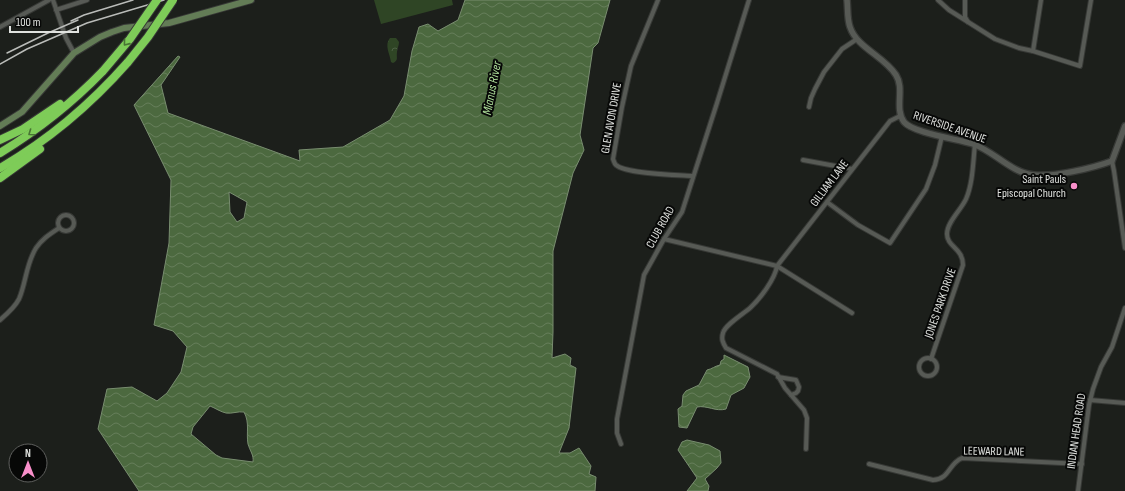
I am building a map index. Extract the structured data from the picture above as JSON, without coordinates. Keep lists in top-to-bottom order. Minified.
{"streets":{"street":["GLEN AVON DRIVE","RIVERSIDE AVENUE","GILLIAM LANE","CLUB ROAD","JONES PARK DRIVE","INDIAN HEAD ROAD","LEEWARD LANE"]},"crossings":[["GLEN AVON DRIVE","CLUB ROAD"],["RIVERSIDE AVENUE","GILLIAM LANE"],["RIVERSIDE AVENUE","JONES PARK DRIVE"],["INDIAN HEAD ROAD","LEEWARD LANE"]],"water":["Mianus River"],"places":["Saint Pauls Episcopal Church"],"scale_bar":"100 m","north":"top"}
